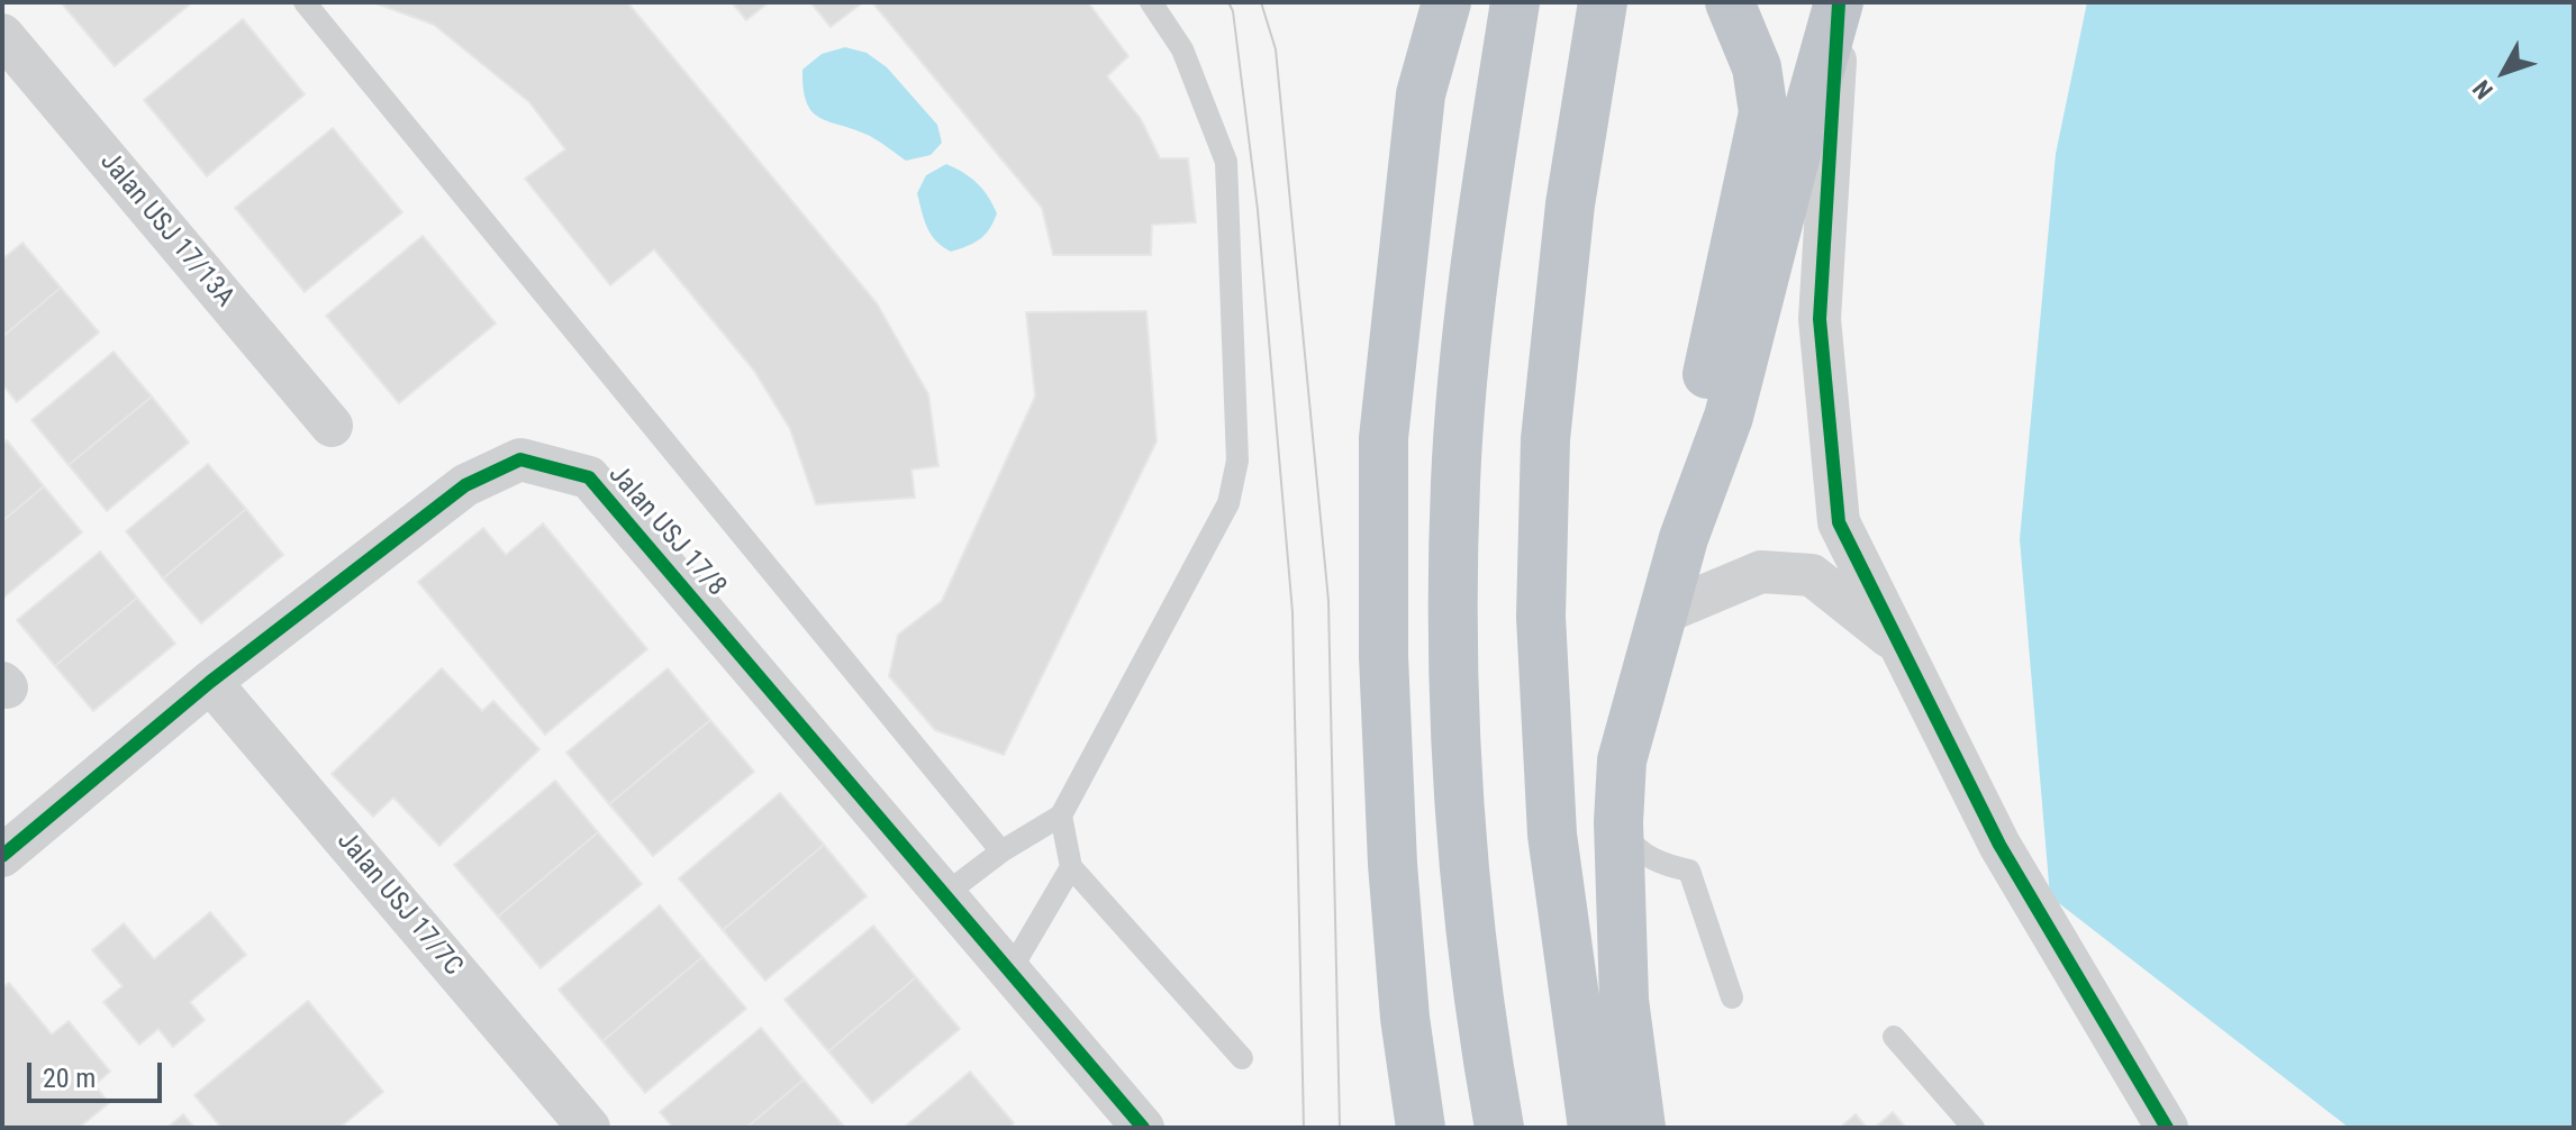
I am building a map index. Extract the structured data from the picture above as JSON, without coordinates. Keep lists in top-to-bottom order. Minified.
{"streets":{"street":["Jalan USJ 17/13A","Jalan USJ 17/8","Jalan USJ 17/7C"]},"crossings":[["Jalan USJ 17/8","Jalan USJ 17/7C"]],"scale_bar":"20 m","north":"bottom left"}
